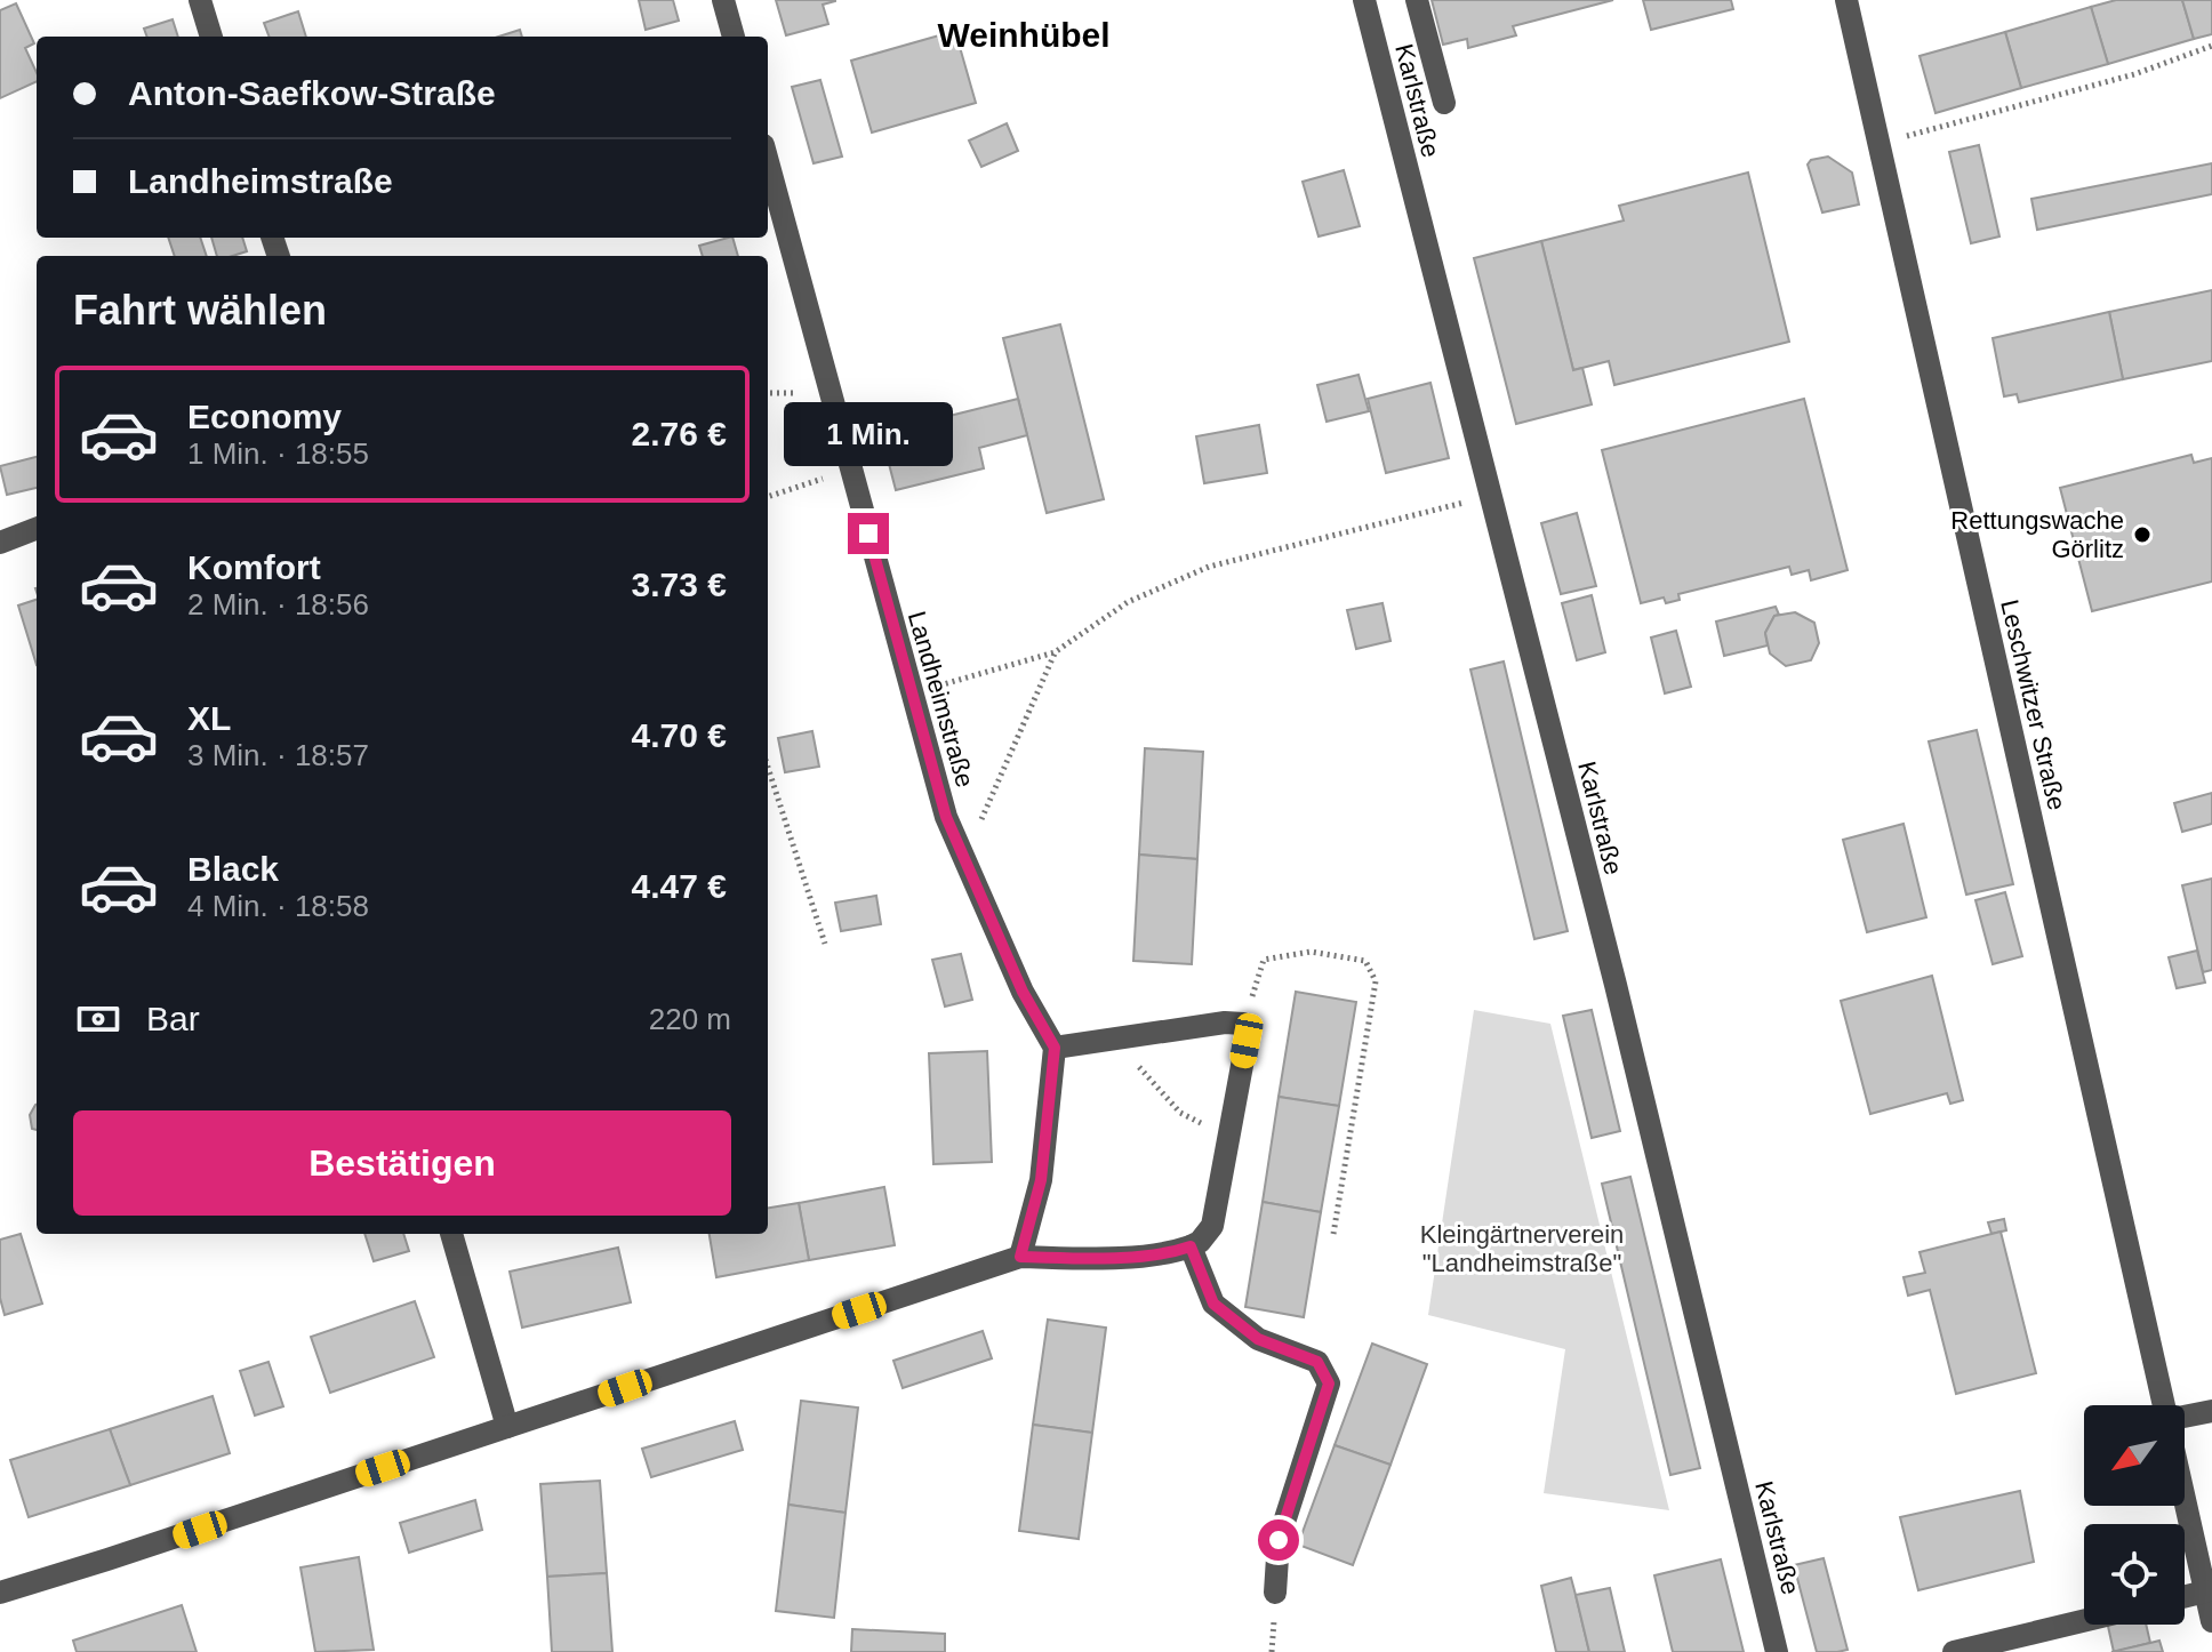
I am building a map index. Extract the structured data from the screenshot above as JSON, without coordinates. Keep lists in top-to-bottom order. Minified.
{"streets":{"street":["Karlstraße","Landheimstraße","Leschwitzer Straße"]},"districts":["Weinhübel"],"parks":["Kleingärtnerverein \"Landheimstraße\""],"places":["Rettungswache Görlitz"],"north":"bottom left","page":{"banner":["Anton-Saefkow-Straße","Landheimstraße"],"heading":"Fahrt wählen","list":[{"name":"Economy","note":"1 Min. · 18:55","value":"2.76 €"},{"name":"Komfort","note":"2 Min. · 18:56","value":"3.73 €"},{"name":"XL","note":"3 Min. · 18:57","value":"4.70 €"},{"name":"Black","note":"4 Min. · 18:58","value":"4.47 €"}],"bubble":"1 Min.","pay":["Bar","220 m"],"buttons":"Bestätigen"}}
